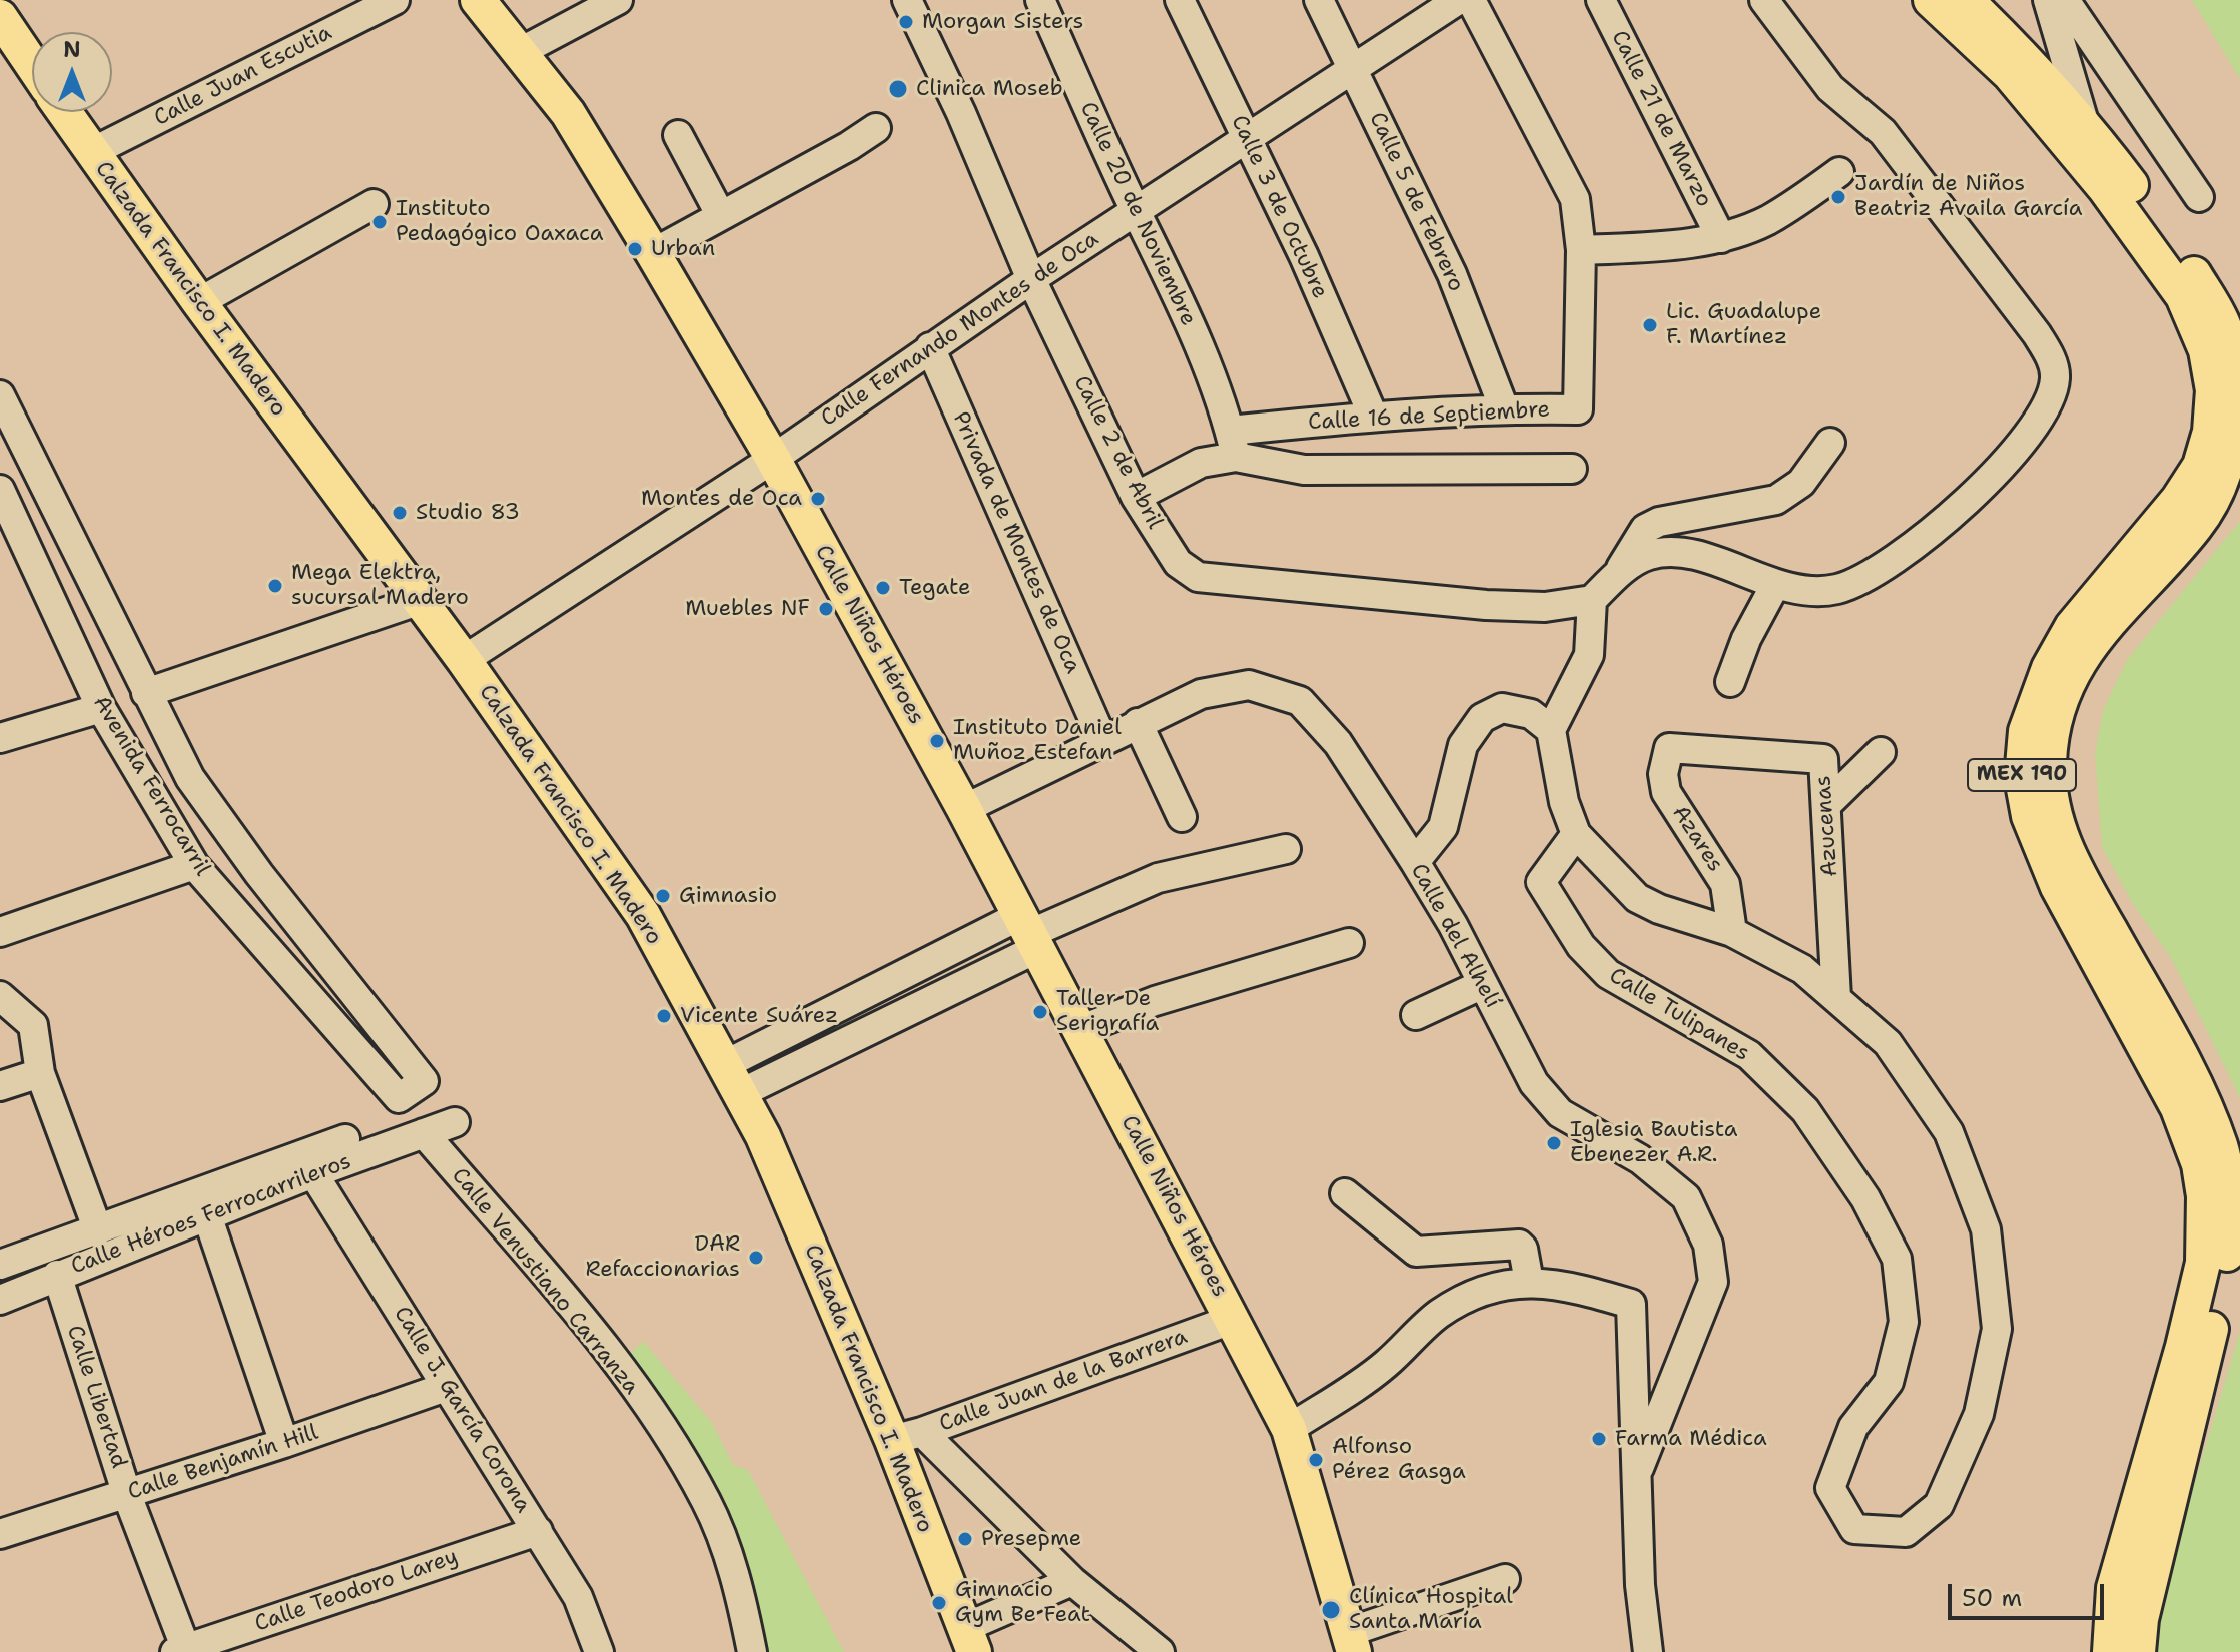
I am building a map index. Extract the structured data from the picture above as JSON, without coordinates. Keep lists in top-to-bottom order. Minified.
{"streets":{"main road":["Calzada Francisco I. Madero","Calle Niños Héroes","MEX 190"],"street":["Calle Juan Escutia","Calle 21 de Marzo","Calle 5 de Febrero","Calle 3 de Octubre","Calle 20 de Noviembre","Calle Fernando Montes de Oca","Calle 16 de Septiembre","Calle 2 de Abril","Privada de Montes de Oca","Avenida Ferrocarril","Azucenas","Azares","Calle del Alhelí","Calle Tulipanes","Calle Héroes Ferrocarrileros","Calle Venustiano Carranza","Calle Juan de la Barrera","Calle Libertad","Calle J. García Corona","Calle Benjamín Hill","Calle Teodoro Larey"]},"crossings":[["Calle Juan Escutia","Calzada Francisco I. Madero"],["Calle 5 de Febrero","Calle Fernando Montes de Oca"],["Calle 5 de Febrero","Calle 16 de Septiembre"],["Calle 3 de Octubre","Calle Fernando Montes de Oca"],["Calle 3 de Octubre","Calle 16 de Septiembre"],["Calle 20 de Noviembre","Calle Fernando Montes de Oca"],["Calle 20 de Noviembre","Calle 16 de Septiembre"],["Calzada Francisco I. Madero","Calle Fernando Montes de Oca"],["Calzada Francisco I. Madero","Calle Juan de la Barrera"],["Calle Fernando Montes de Oca","Calle 2 de Abril"],["Calle Fernando Montes de Oca","Privada de Montes de Oca"],["Calle Fernando Montes de Oca","Calle Niños Héroes"],["Calle 16 de Septiembre","Calle 2 de Abril"],["Privada de Montes de Oca","Calle del Alhelí"],["Calle Niños Héroes","Calle del Alhelí"],["Calle Niños Héroes","Calle Juan de la Barrera"],["Azucenas","Azares"],["Azucenas","Calle Tulipanes"],["Azares","Calle Tulipanes"],["Calle Héroes Ferrocarrileros","Calle Venustiano Carranza"],["Calle Héroes Ferrocarrileros","Calle Libertad"],["Calle Héroes Ferrocarrileros","Calle J. García Corona"],["Calle Libertad","Calle Benjamín Hill"],["Calle Libertad","Calle Teodoro Larey"],["Calle J. García Corona","Calle Benjamín Hill"],["Calle J. García Corona","Calle Teodoro Larey"]],"places":["Morgan Sisters","Clinica Moseb","Jardín de Niños Beatriz Availa García","Instituto Pedagógico Oaxaca","Urban","Lic. Guadalupe F. Martínez","Montes de Oca","Studio 83","Mega Elektra, sucursal Madero","Tegate","Muebles NF","Instituto Daniel Muñoz Estefan","Gimnasio","Taller De Serigrafía","Vicente Suárez","Iglesia Bautista Ebenezer A.R.","DAR Refaccionarias","Farma Médica","Alfonso Pérez Gasga","Presepme","Gimnacio Gym Be Feat","Clínica Hospital Santa María"],"scale_bar":"50 m","north":"top"}
